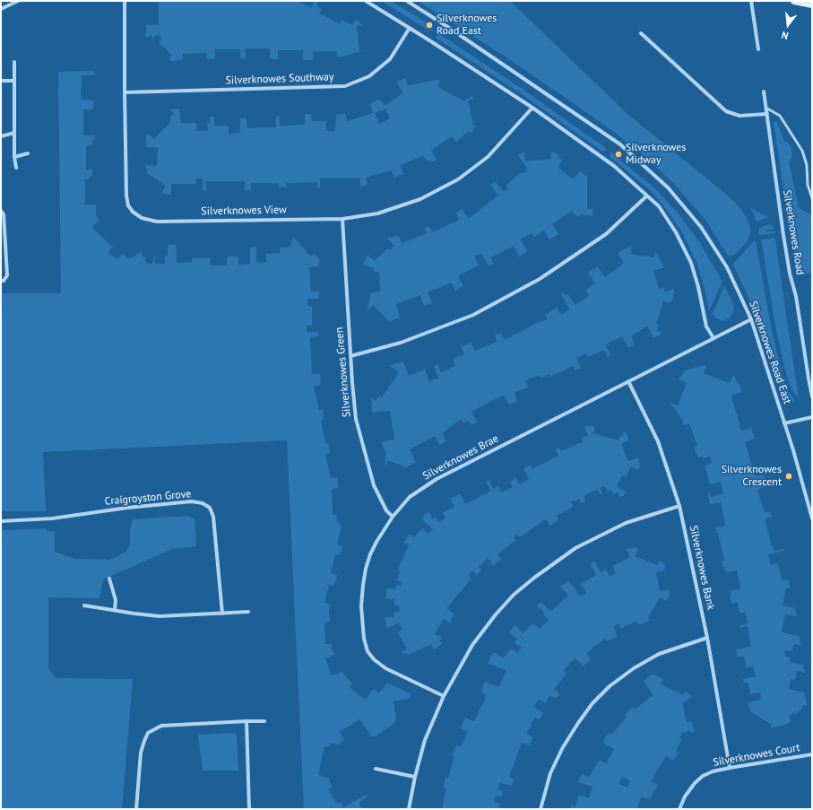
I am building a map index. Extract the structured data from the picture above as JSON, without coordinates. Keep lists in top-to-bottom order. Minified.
{"streets":{"street":["Silverknowes Southway","Silverknowes View","Silverknowes Road","Silverknowes Road East","Silverknowes Green","Silverknowes Brae","Craigroyston Grove","Silverknowes Bank","Silverknowes Court"]},"crossings":[["Silverknowes Southway","Silverknowes View"],["Silverknowes View","Silverknowes Green"],["Silverknowes Road East","Silverknowes Brae"],["Silverknowes Green","Silverknowes Brae"],["Silverknowes Brae","Silverknowes Bank"],["Silverknowes Bank","Silverknowes Court"]],"places":["Silverknowes Road East","Silverknowes Midway","Silverknowes Crescent"],"north":"bottom"}
